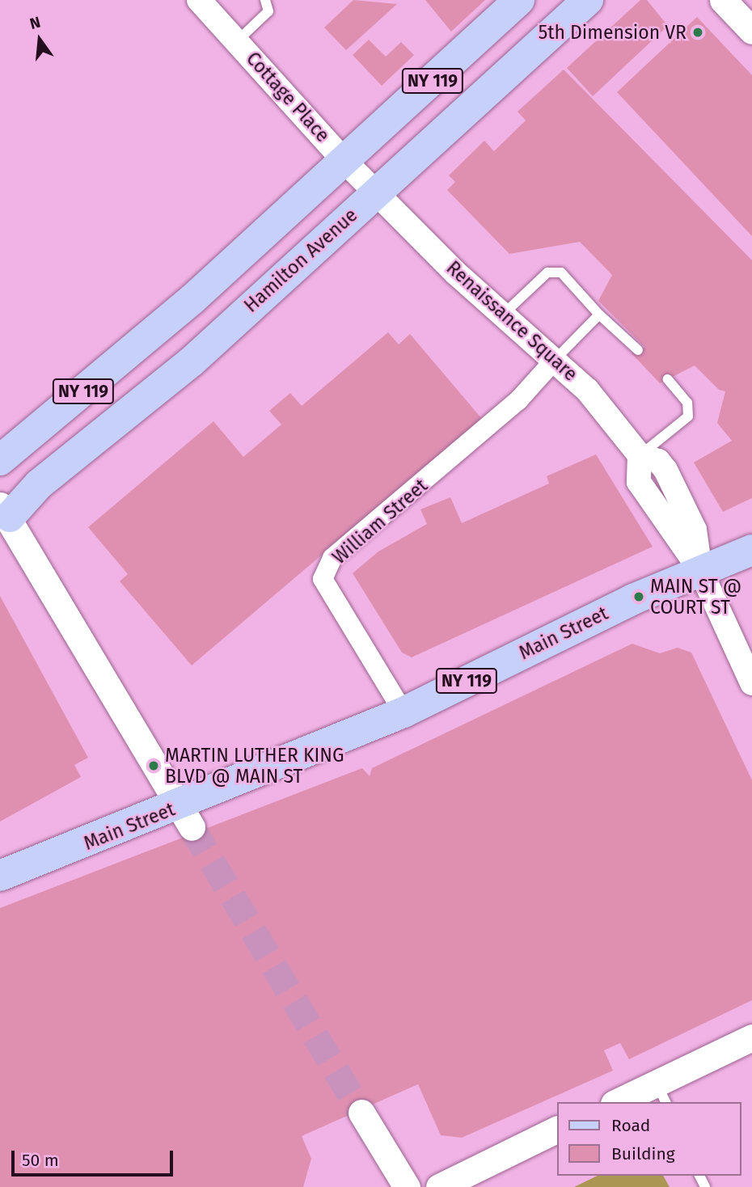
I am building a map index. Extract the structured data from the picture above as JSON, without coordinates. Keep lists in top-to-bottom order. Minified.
{"streets":{"main road":["NY 119","Hamilton Avenue","Main Street"],"street":["Cottage Place","Renaissance Square","William Street"]},"crossings":[["NY 119","Cottage Place"],["Cottage Place","Hamilton Avenue"],["Cottage Place","Renaissance Square"],["Hamilton Avenue","Renaissance Square"],["Renaissance Square","William Street"],["William Street","Main Street"]],"places":["5th Dimension VR","MAIN ST @ COURT ST","MARTIN LUTHER KING BLVD @ MAIN ST"],"legend":["Road","Building"],"scale_bar":"50 m","north":"top"}
